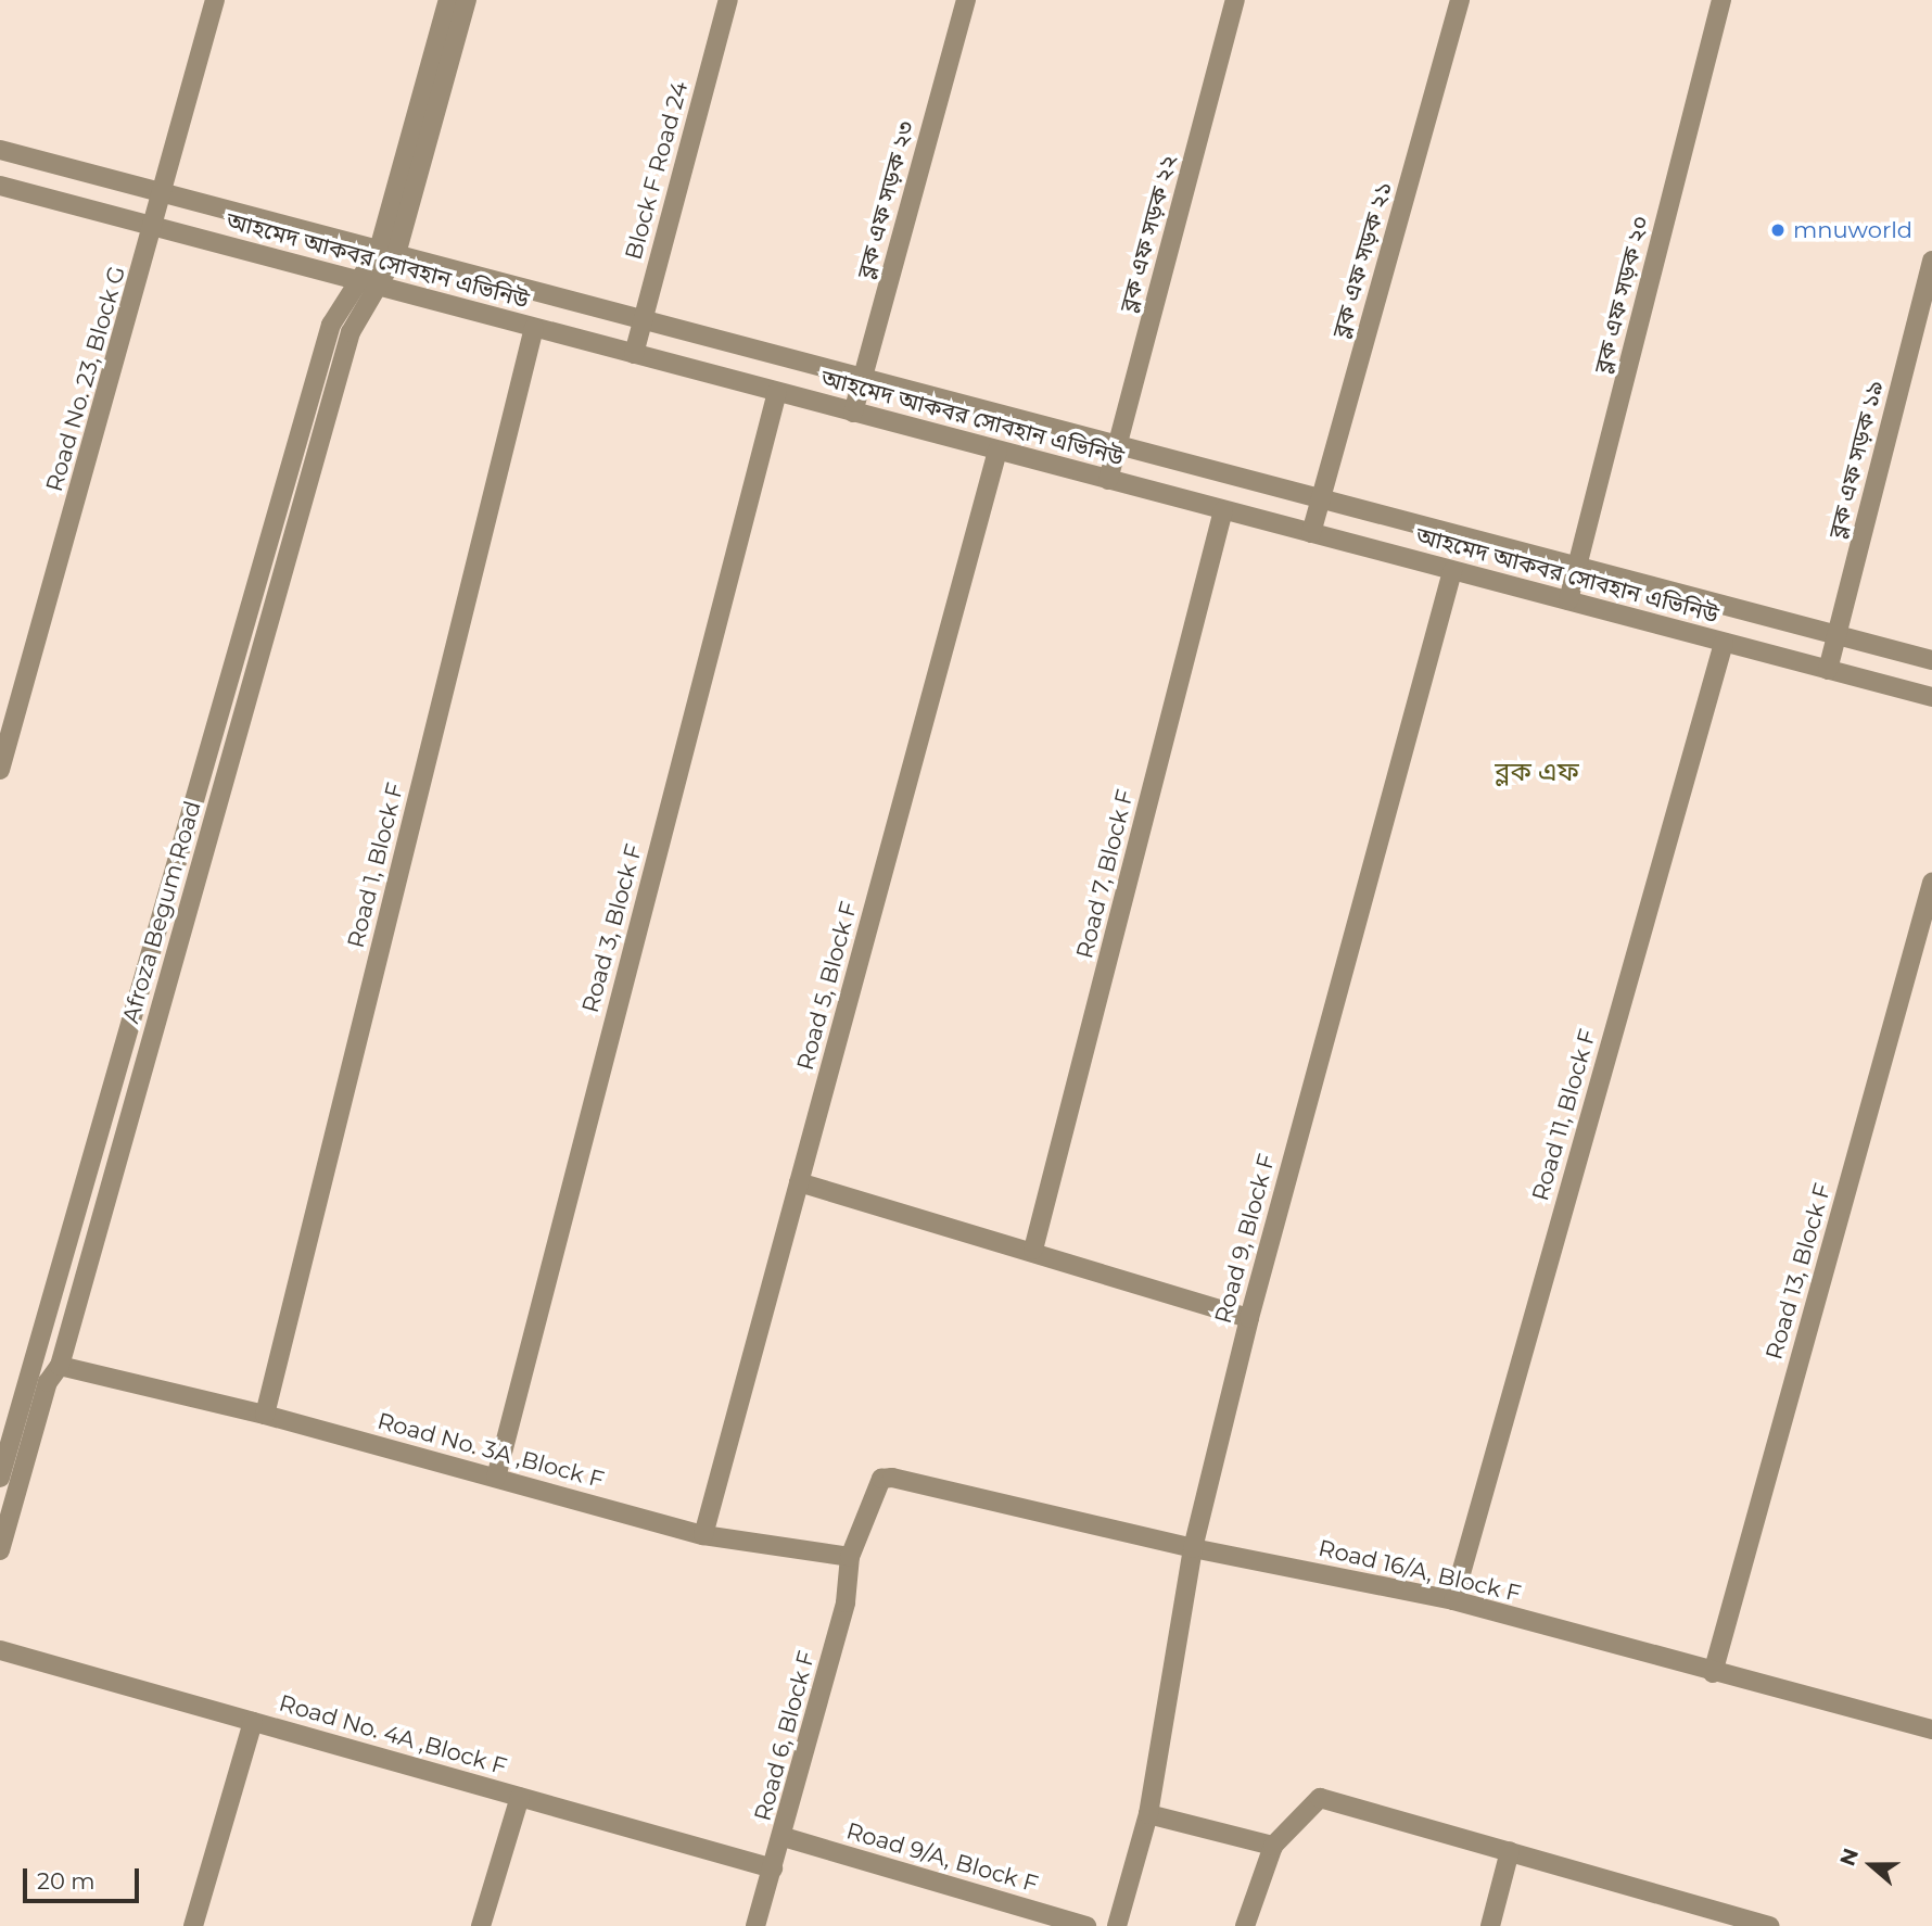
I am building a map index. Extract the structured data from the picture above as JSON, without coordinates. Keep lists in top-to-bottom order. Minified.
{"streets":{"street":["Block F Road 24","ব্লক এফ সড়ক ২৩","ব্লক এফ সড়ক ২২","ব্লক এফ সড়ক ২১","আহমেদ আকবর সোবহান এভিনিউ","ব্লক এফ সড়ক ২০","Road No. 23, Block G","ব্লক এফ সড়ক ১৯","Road 1, Block F","Road 7, Block F","Afroza Begum Road","Road 3, Block F","Road 5, Block F","Road 11, Block F","Road 9, Block F","Road 13, Block F","Road No. 3A ,Block F","Road 16/A, Block F","Road No. 4A ,Block F","Road 6, Block F","Road 9/A, Block F"]},"crossings":[["Block F Road 24","আহমেদ আকবর সোবহান এভিনিউ"],["ব্লক এফ সড়ক ২৩","আহমেদ আকবর সোবহান এভিনিউ"],["ব্লক এফ সড়ক ২২","আহমেদ আকবর সোবহান এভিনিউ"],["ব্লক এফ সড়ক ২১","আহমেদ আকবর সোবহান এভিনিউ"],["আহমেদ আকবর সোবহান এভিনিউ","ব্লক এফ সড়ক ২০"],["আহমেদ আকবর সোবহান এভিনিউ","Road No. 23, Block G"],["আহমেদ আকবর সোবহান এভিনিউ","ব্লক এফ সড়ক ১৯"],["আহমেদ আকবর সোবহান এভিনিউ","Road 1, Block F"],["আহমেদ আকবর সোবহান এভিনিউ","Road 7, Block F"],["আহমেদ আকবর সোবহান এভিনিউ","Afroza Begum Road"],["আহমেদ আকবর সোবহান এভিনিউ","Road 3, Block F"],["আহমেদ আকবর সোবহান এভিনিউ","Road 5, Block F"],["আহমেদ আকবর সোবহান এভিনিউ","Road 11, Block F"],["আহমেদ আকবর সোবহান এভিনিউ","Road 9, Block F"],["Road 1, Block F","Road No. 3A ,Block F"],["Afroza Begum Road","Road No. 3A ,Block F"],["Road 3, Block F","Road No. 3A ,Block F"],["Road 5, Block F","Road No. 3A ,Block F"],["Road 11, Block F","Road 16/A, Block F"],["Road 9, Block F","Road 16/A, Block F"],["Road 13, Block F","Road 16/A, Block F"],["Road No. 3A ,Block F","Road 6, Block F"],["Road 16/A, Block F","Road 6, Block F"],["Road No. 4A ,Block F","Road 6, Block F"],["Road 6, Block F","Road 9/A, Block F"]],"districts":["ব্লক এফ"],"places":["mnuworld"],"scale_bar":"20 m","north":"left"}
